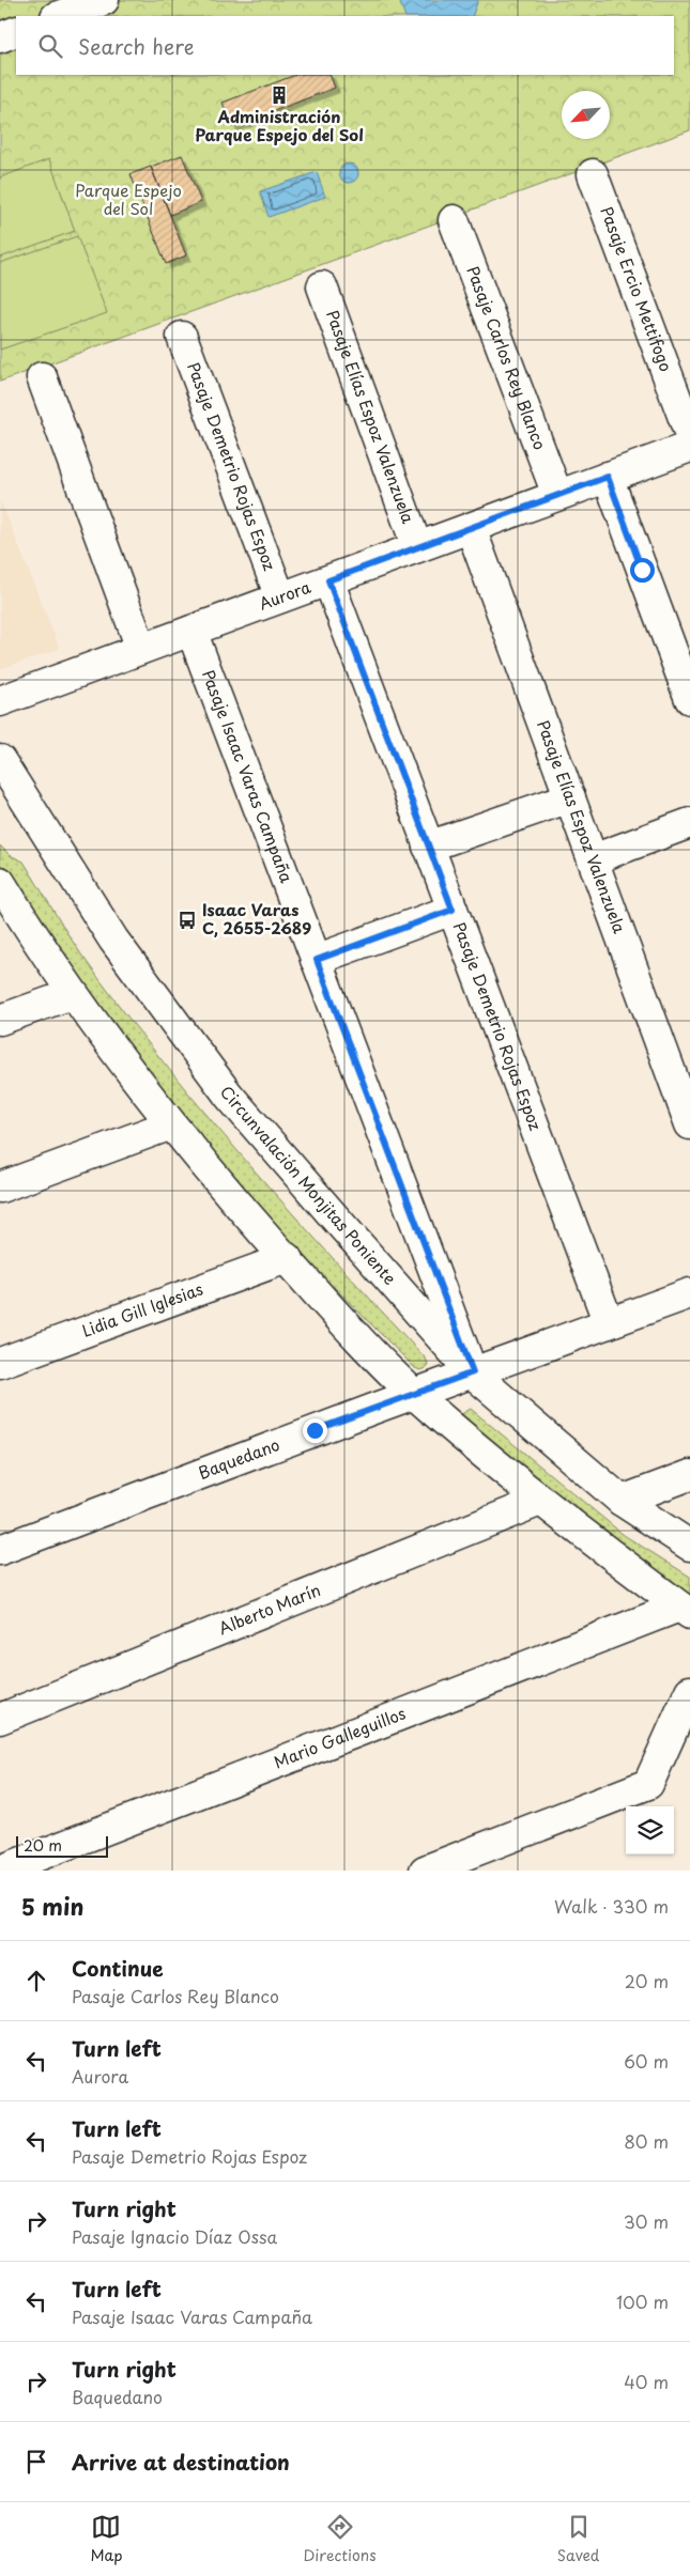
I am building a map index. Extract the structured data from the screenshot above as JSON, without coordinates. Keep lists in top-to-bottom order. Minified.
{"streets":{"street":["Pasaje Ercio Mettifogo","Pasaje Carlos Rey Blanco","Pasaje Elías Espoz Valenzuela","Pasaje Demetrio Rojas Espoz","Aurora","Pasaje Isaac Varas Campaña","Circunvalación Monjitas Poniente","Lidia Gill Iglesias","Baquedano","Alberto Marín","Mario Galleguillos"]},"crossings":[["Pasaje Carlos Rey Blanco","Aurora"],["Pasaje Elías Espoz Valenzuela","Aurora"],["Pasaje Demetrio Rojas Espoz","Aurora"],["Pasaje Demetrio Rojas Espoz","Baquedano"],["Aurora","Pasaje Isaac Varas Campaña"],["Pasaje Isaac Varas Campaña","Circunvalación Monjitas Poniente"],["Pasaje Isaac Varas Campaña","Baquedano"],["Circunvalación Monjitas Poniente","Baquedano"]],"parks":["Parque Espejo del Sol"],"places":{"building":["Administración Parque Espejo del Sol"],"bus stop":["Isaac Varas C, 2655-2689"]},"scale_bar":"20 m","north":"bottom left","page":{"search":"Search here","scale":"20 m","heading":["5 min","Walk · 330 m"],"list":[["Continue","Pasaje Carlos Rey Blanco","20 m"],["Turn left","Aurora","60 m"],["Turn left","Pasaje Demetrio Rojas Espoz","80 m"],["Turn right","Pasaje Ignacio Díaz Ossa","30 m"],["Turn left","Pasaje Isaac Varas Campaña","100 m"],["Turn right","Baquedano","40 m"],"Arrive at destination"],"nav":["Map","Directions","Saved"]}}
